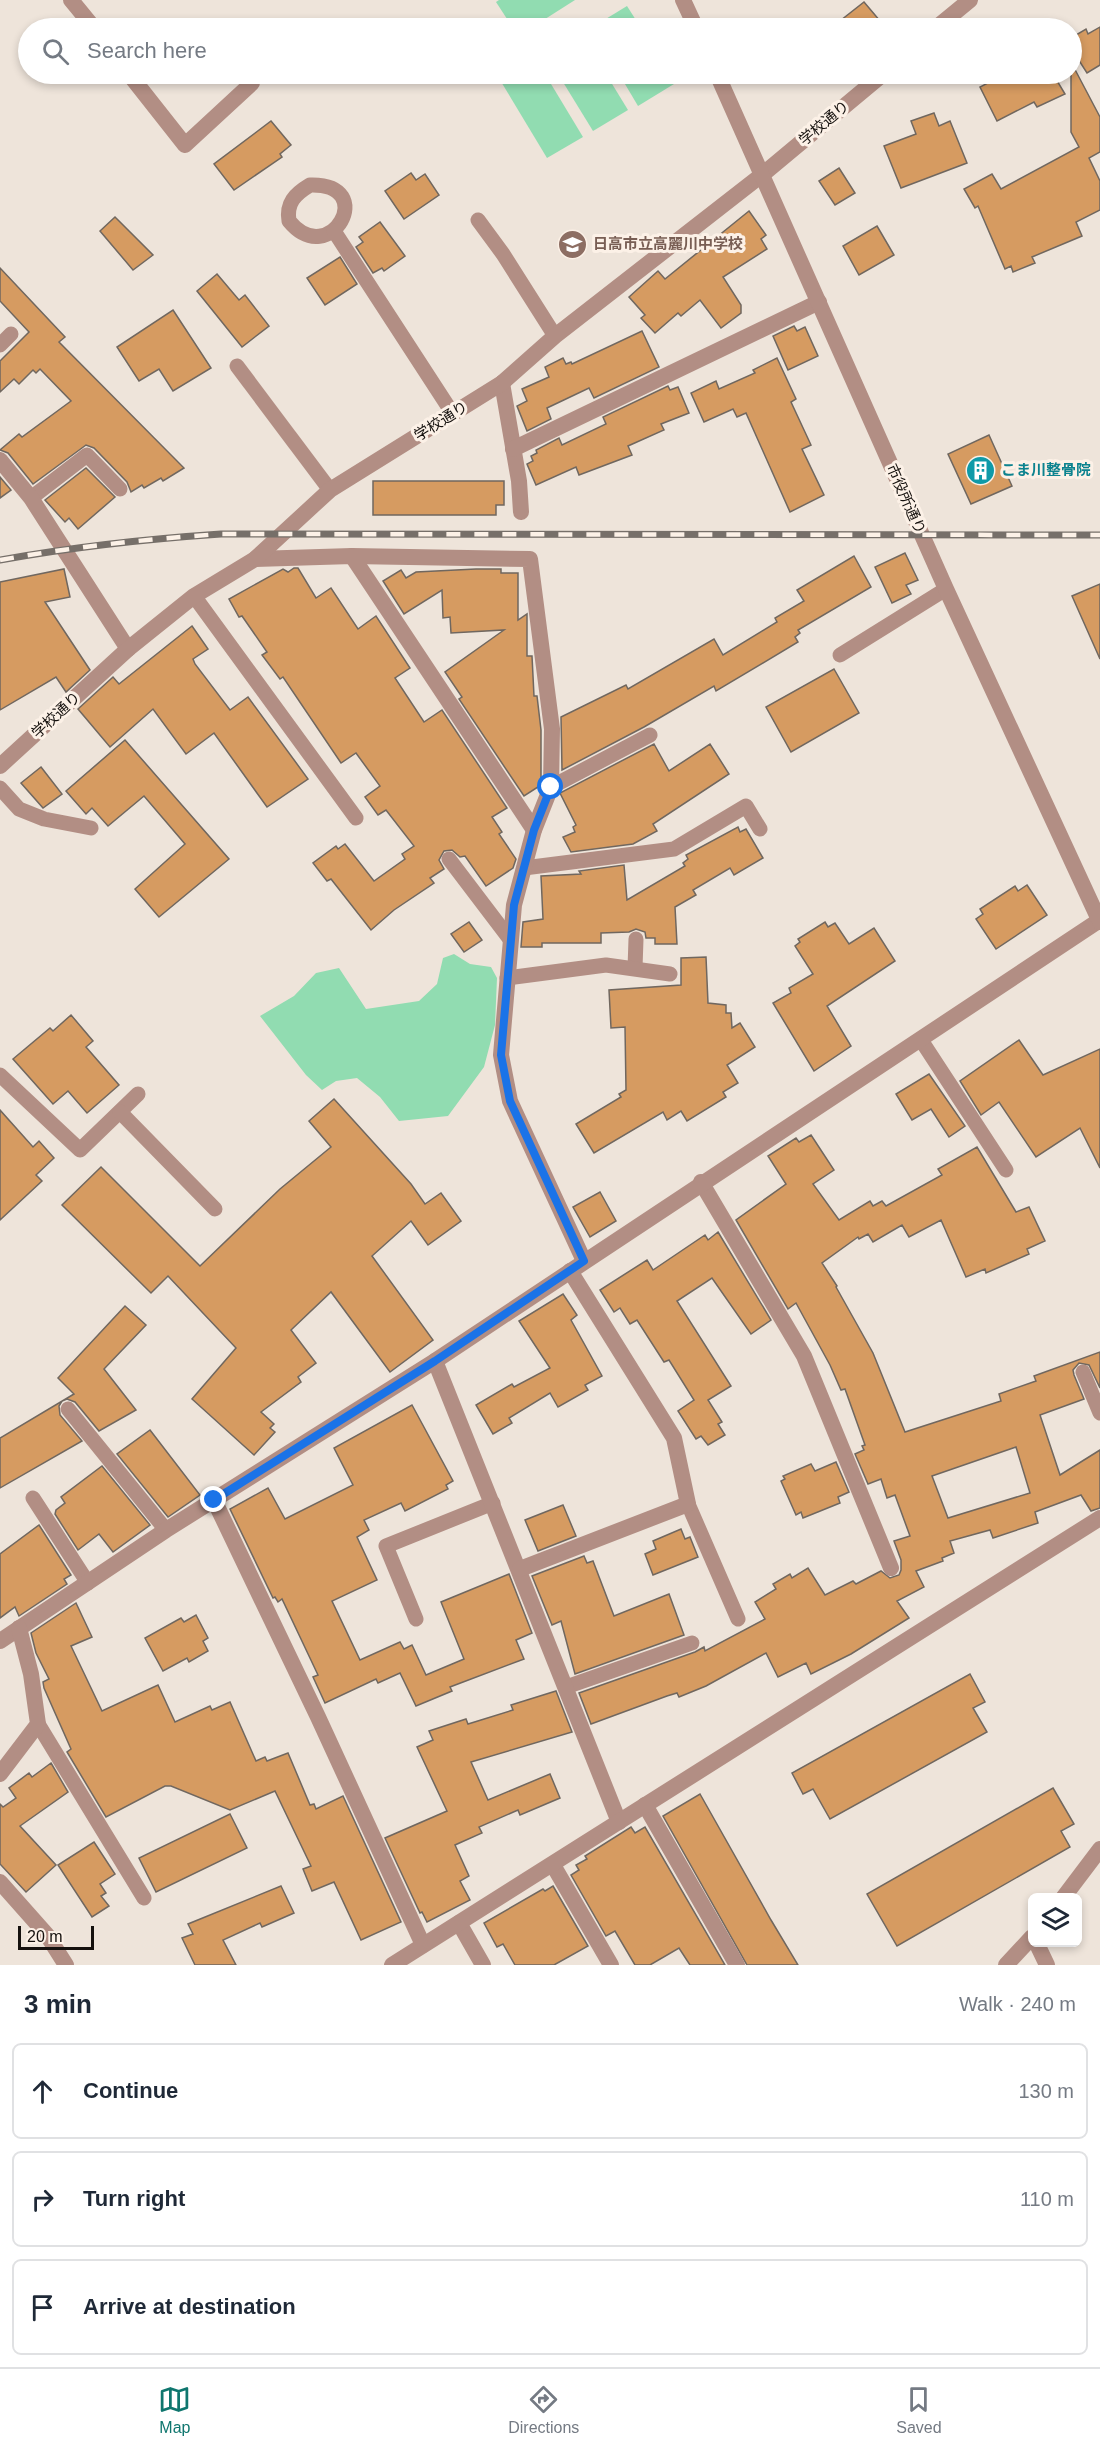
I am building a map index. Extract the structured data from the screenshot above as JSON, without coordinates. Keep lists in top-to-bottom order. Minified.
{"streets":{"street":["学校通り","市役所通り"]},"crossings":[["学校通り","市役所通り"]],"places":{"school or university":["日高市立高麗川中学校"],"building":["こま川整骨院"]},"scale_bar":"20 m","page":{"search":"Search here","scale":"20 m","heading":["3 min","Walk · 240 m"],"list":[["Continue","130 m"],["Turn right","110 m"],"Arrive at destination"],"nav":["Map","Directions","Saved"]}}
